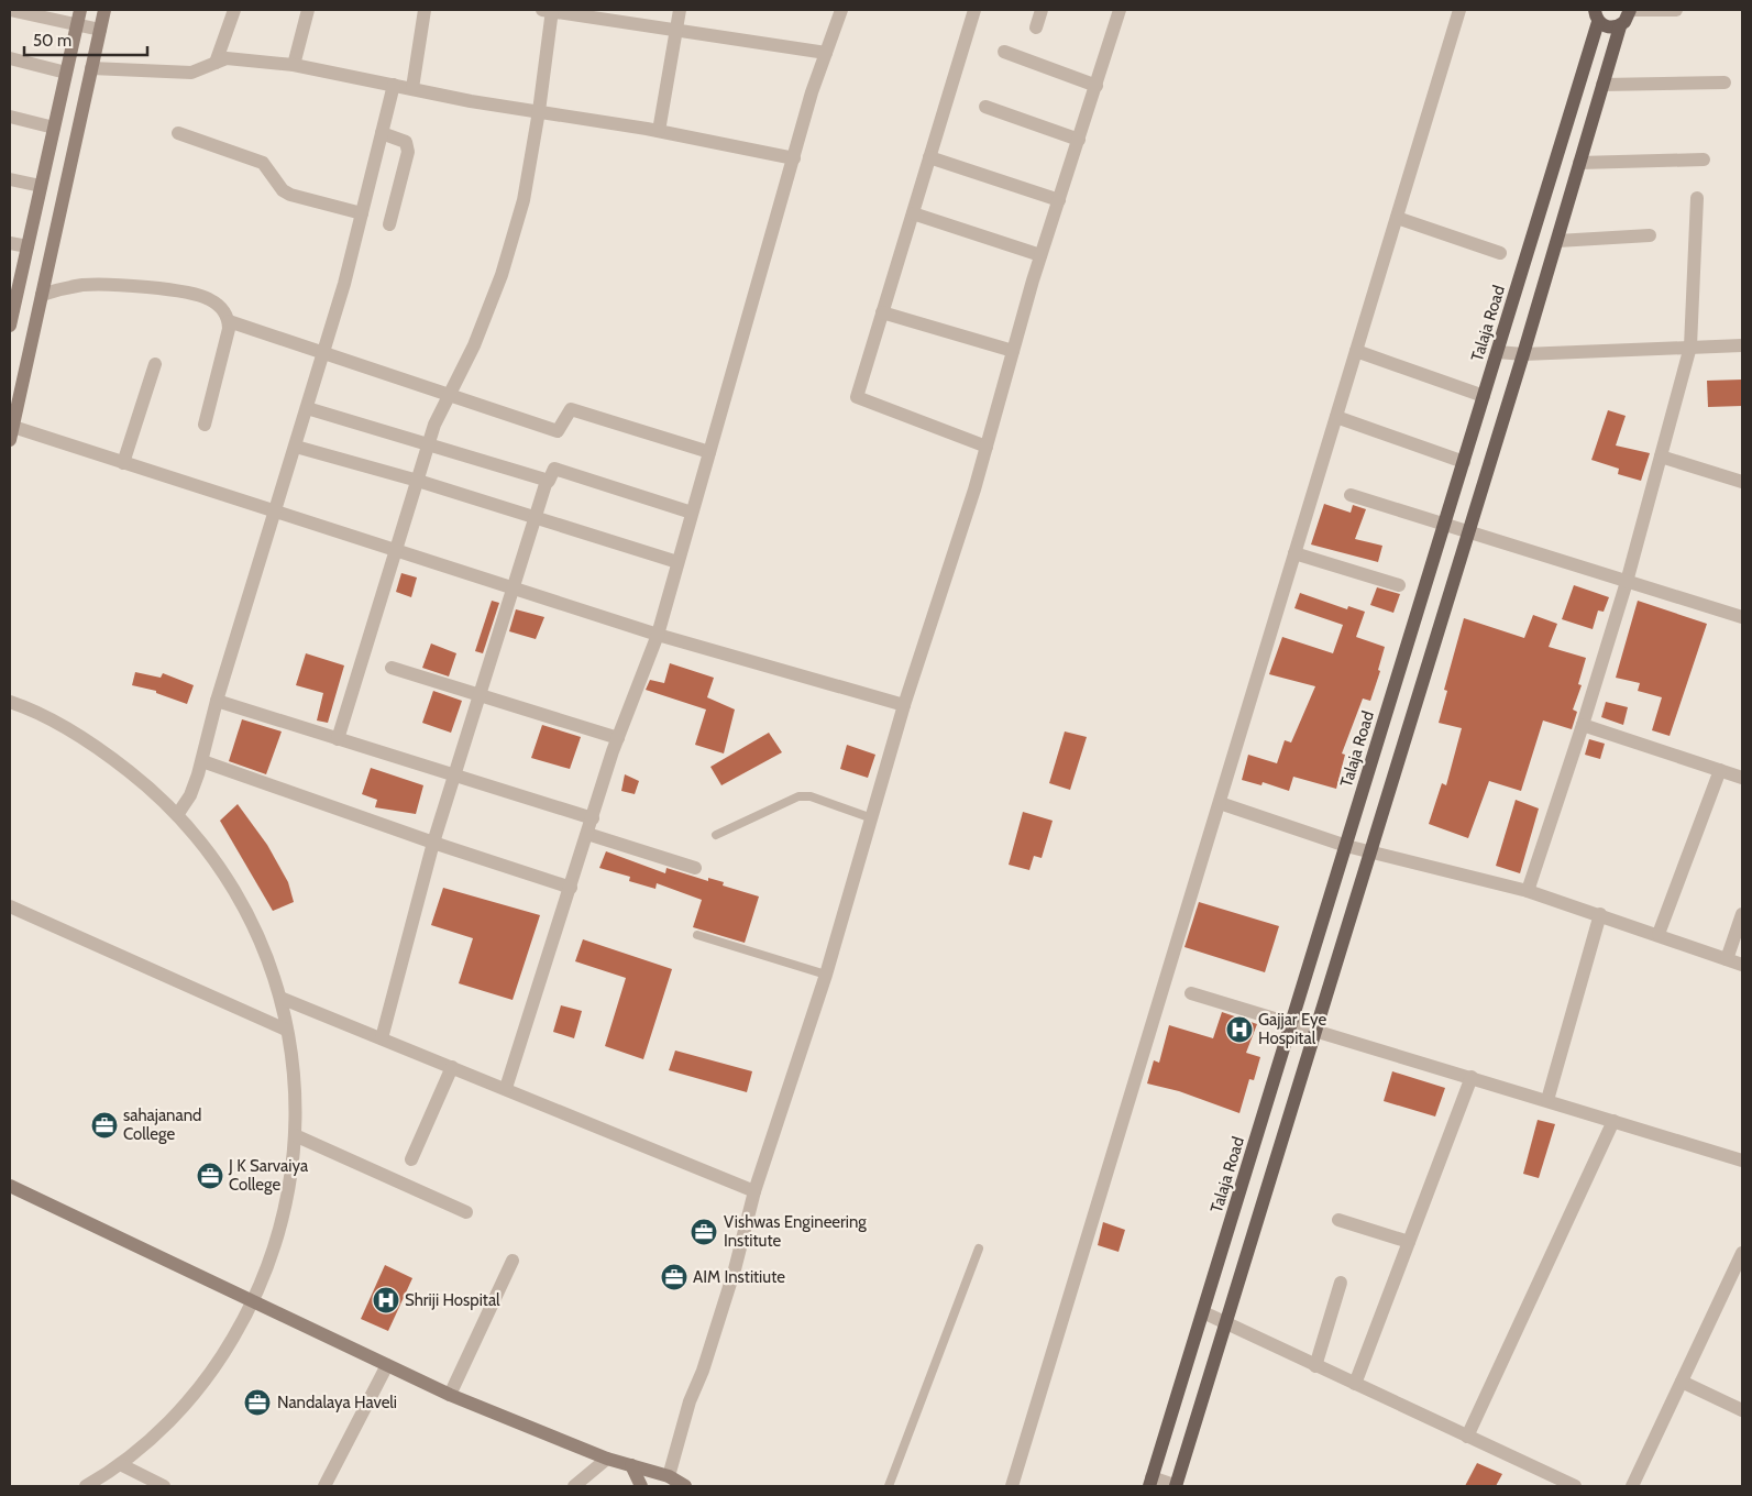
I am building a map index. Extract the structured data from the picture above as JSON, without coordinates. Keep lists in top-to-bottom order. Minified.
{"streets":{"main road":["Talaja Road"]},"places":{"hospital":["Gajjar Eye Hospital","Shriji Hospital"],"office":["sahajanand College","J K Sarvaiya College","Vishwas Engineering Institute","AIM Institiute","Nandalaya Haveli"]},"scale_bar":"50 m"}
